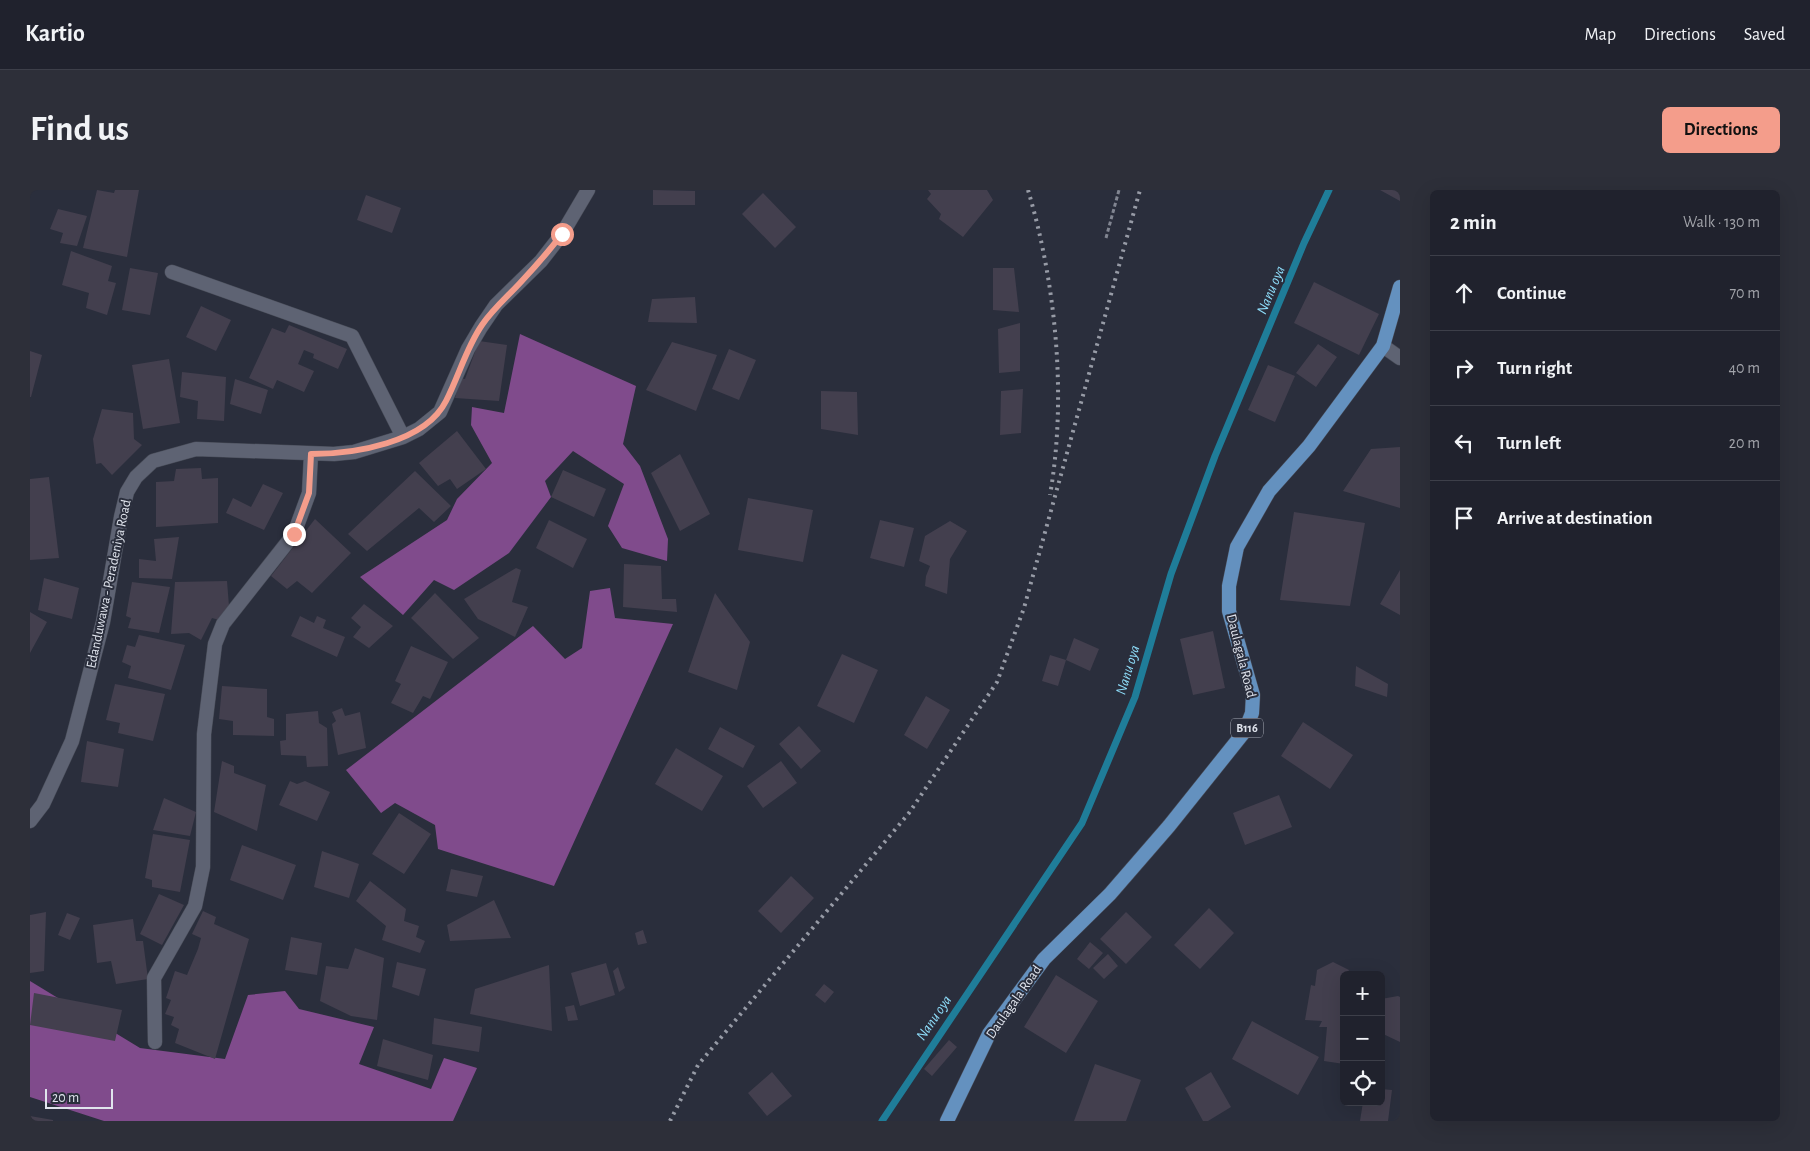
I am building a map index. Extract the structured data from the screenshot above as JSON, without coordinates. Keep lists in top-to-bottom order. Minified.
{"streets":{"main road":["Daulagala Road","B116"],"street":["Edanduwawa - Peradeniya Road"]},"water":["Nanu oya"],"scale_bar":"20 m","page":{"header":"Kartio","nav":["Map","Directions","Saved"],"buttons":"Directions","title":"Find us","heading":["2 min","Walk · 130 m"],"list":[["Continue","70 m"],["Turn right","40 m"],["Turn left","20 m"],"Arrive at destination"],"map_buttons":["+","−"],"scale":"20 m"}}
